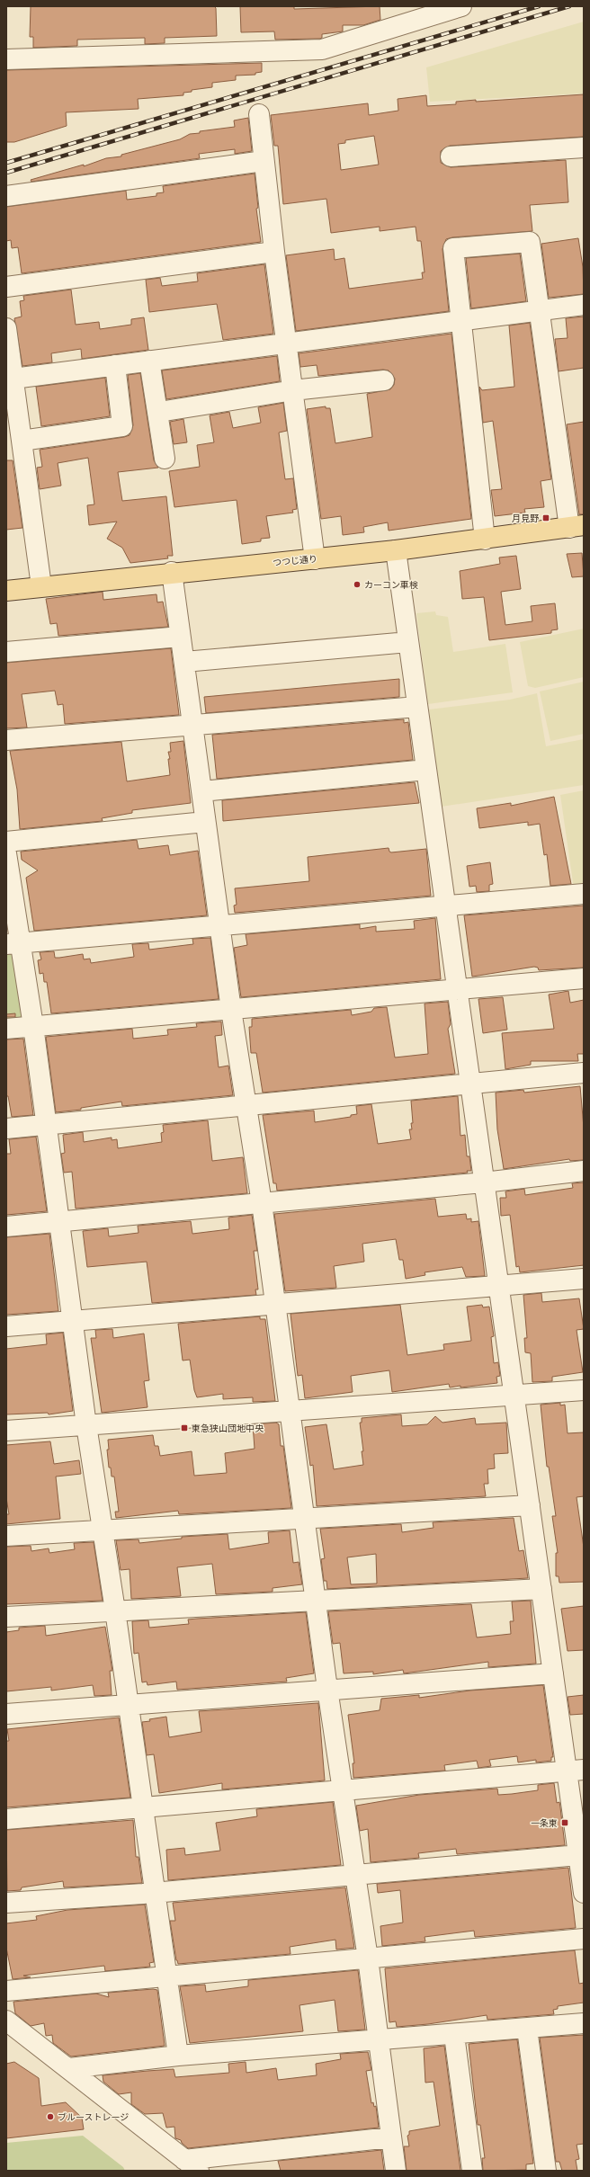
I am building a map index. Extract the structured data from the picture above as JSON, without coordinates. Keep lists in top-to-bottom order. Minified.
{"streets":{"main road":["つつじ通り"]},"places":{"transit":["月見野","東急狭山団地中央","一条東"],"other":["カーコン車検","ブルーストレージ"]}}
